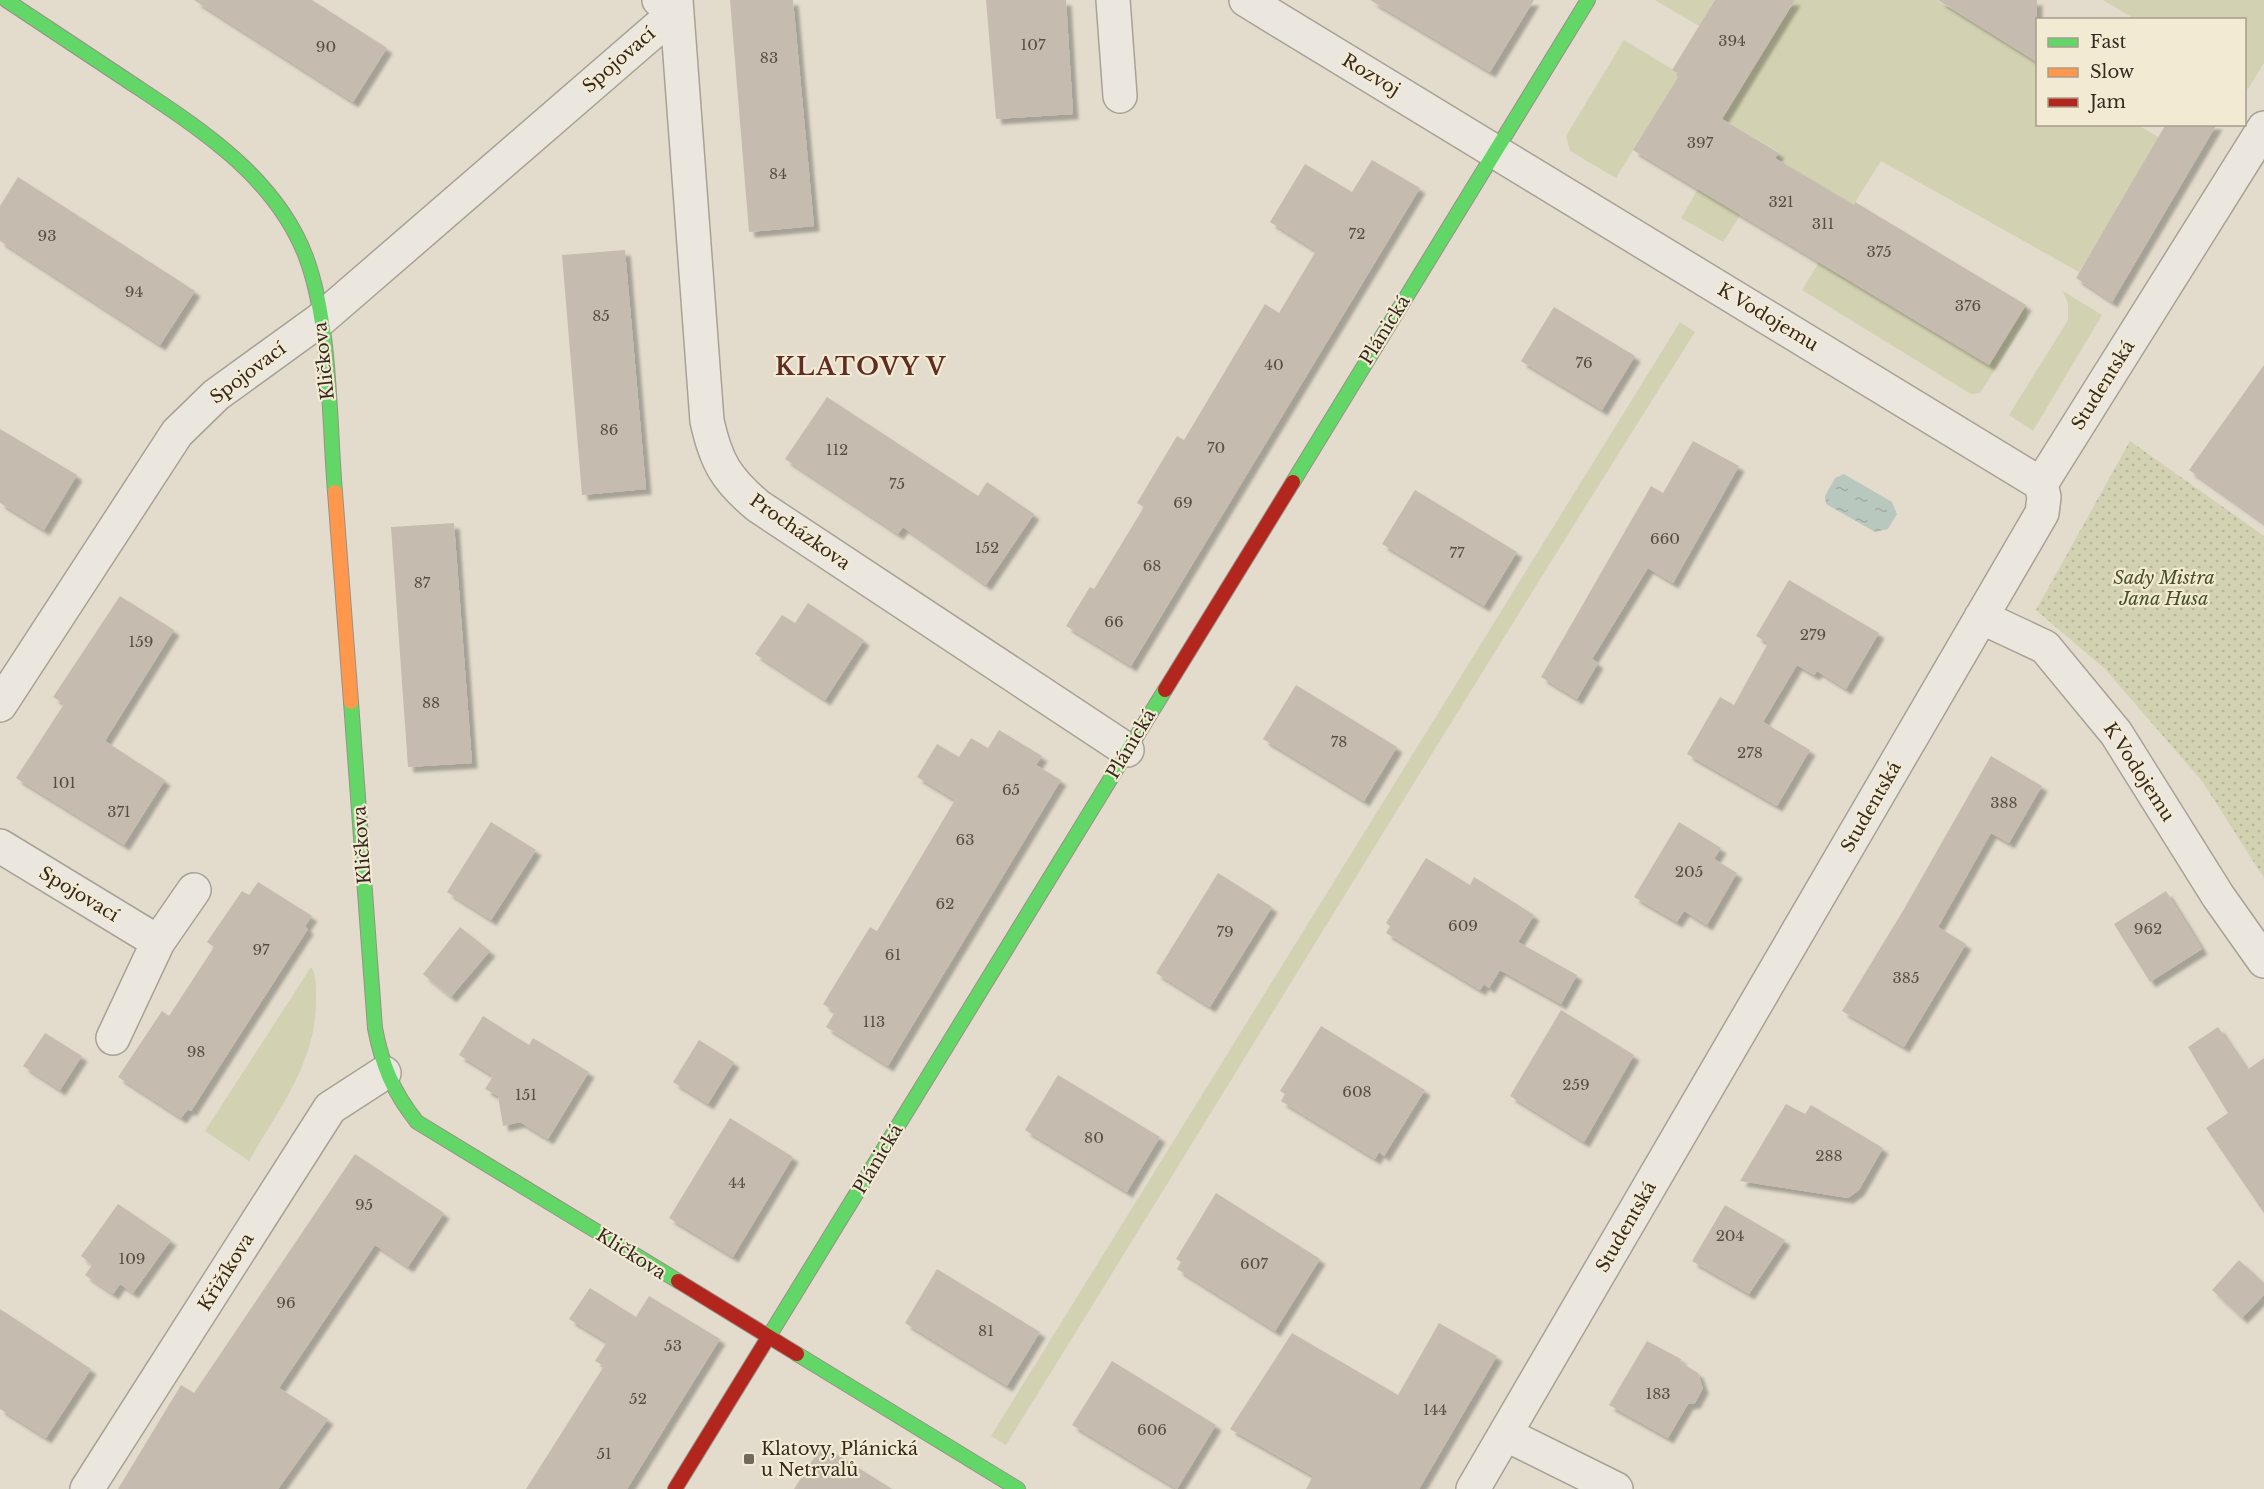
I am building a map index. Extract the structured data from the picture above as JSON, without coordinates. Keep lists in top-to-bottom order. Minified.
{"streets":{"street":["Spojovací","Rozvoj","K Vodojemu","Plánická","Kličkova","Studentská","Procházkova","Křižíkova"]},"crossings":[["Spojovací","Kličkova"],["Spojovací","Procházkova"],["Rozvoj","K Vodojemu"],["Rozvoj","Plánická"],["K Vodojemu","Plánická"],["K Vodojemu","Studentská"],["Plánická","Kličkova"],["Plánická","Procházkova"],["Kličkova","Křižíkova"]],"districts":["KLATOVY V"],"parks":["Sady Mistra Jana Husa"],"places":{"transit":["Klatovy, Plánická u Netrvalů"]},"house_numbers":["394","107","90","83","397","84","321","311","72","93","375","94","376","85","76","40","86","70","112","75","69","660","152","77","68","87","66","279","159","88","78","278","101","65","388","371","63","205","62","609","962","79","97","61","385","113","98","259","608","151","80","288","44","95","204","109","607","96","81","53","183","52","144","606","51"],"legend":["Fast","Slow","Jam"]}
